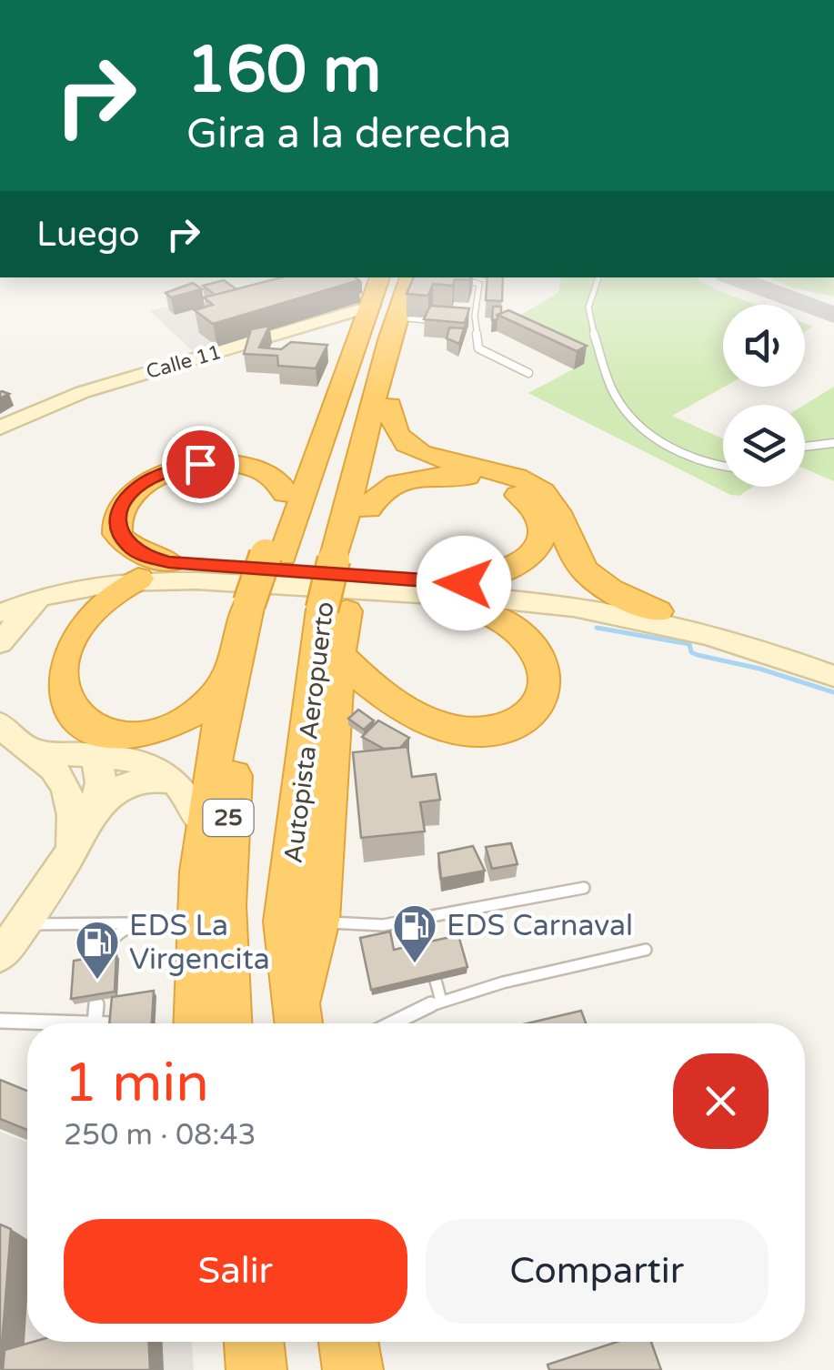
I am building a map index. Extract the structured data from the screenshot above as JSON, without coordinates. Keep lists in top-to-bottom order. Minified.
{"streets":{"highway":["Autopista Aeropuerto","25"],"main road":["Calle 11"]},"crossings":[["Calle 11","25"]],"places":{"fuel station":["EDS Carnaval","EDS La Virgencita"]},"page":{"turn":["160 m","Gira a la derecha"],"then":"Luego","heading":["1 min","250 m · 08:43"],"buttons":["Salir","Compartir"]}}
